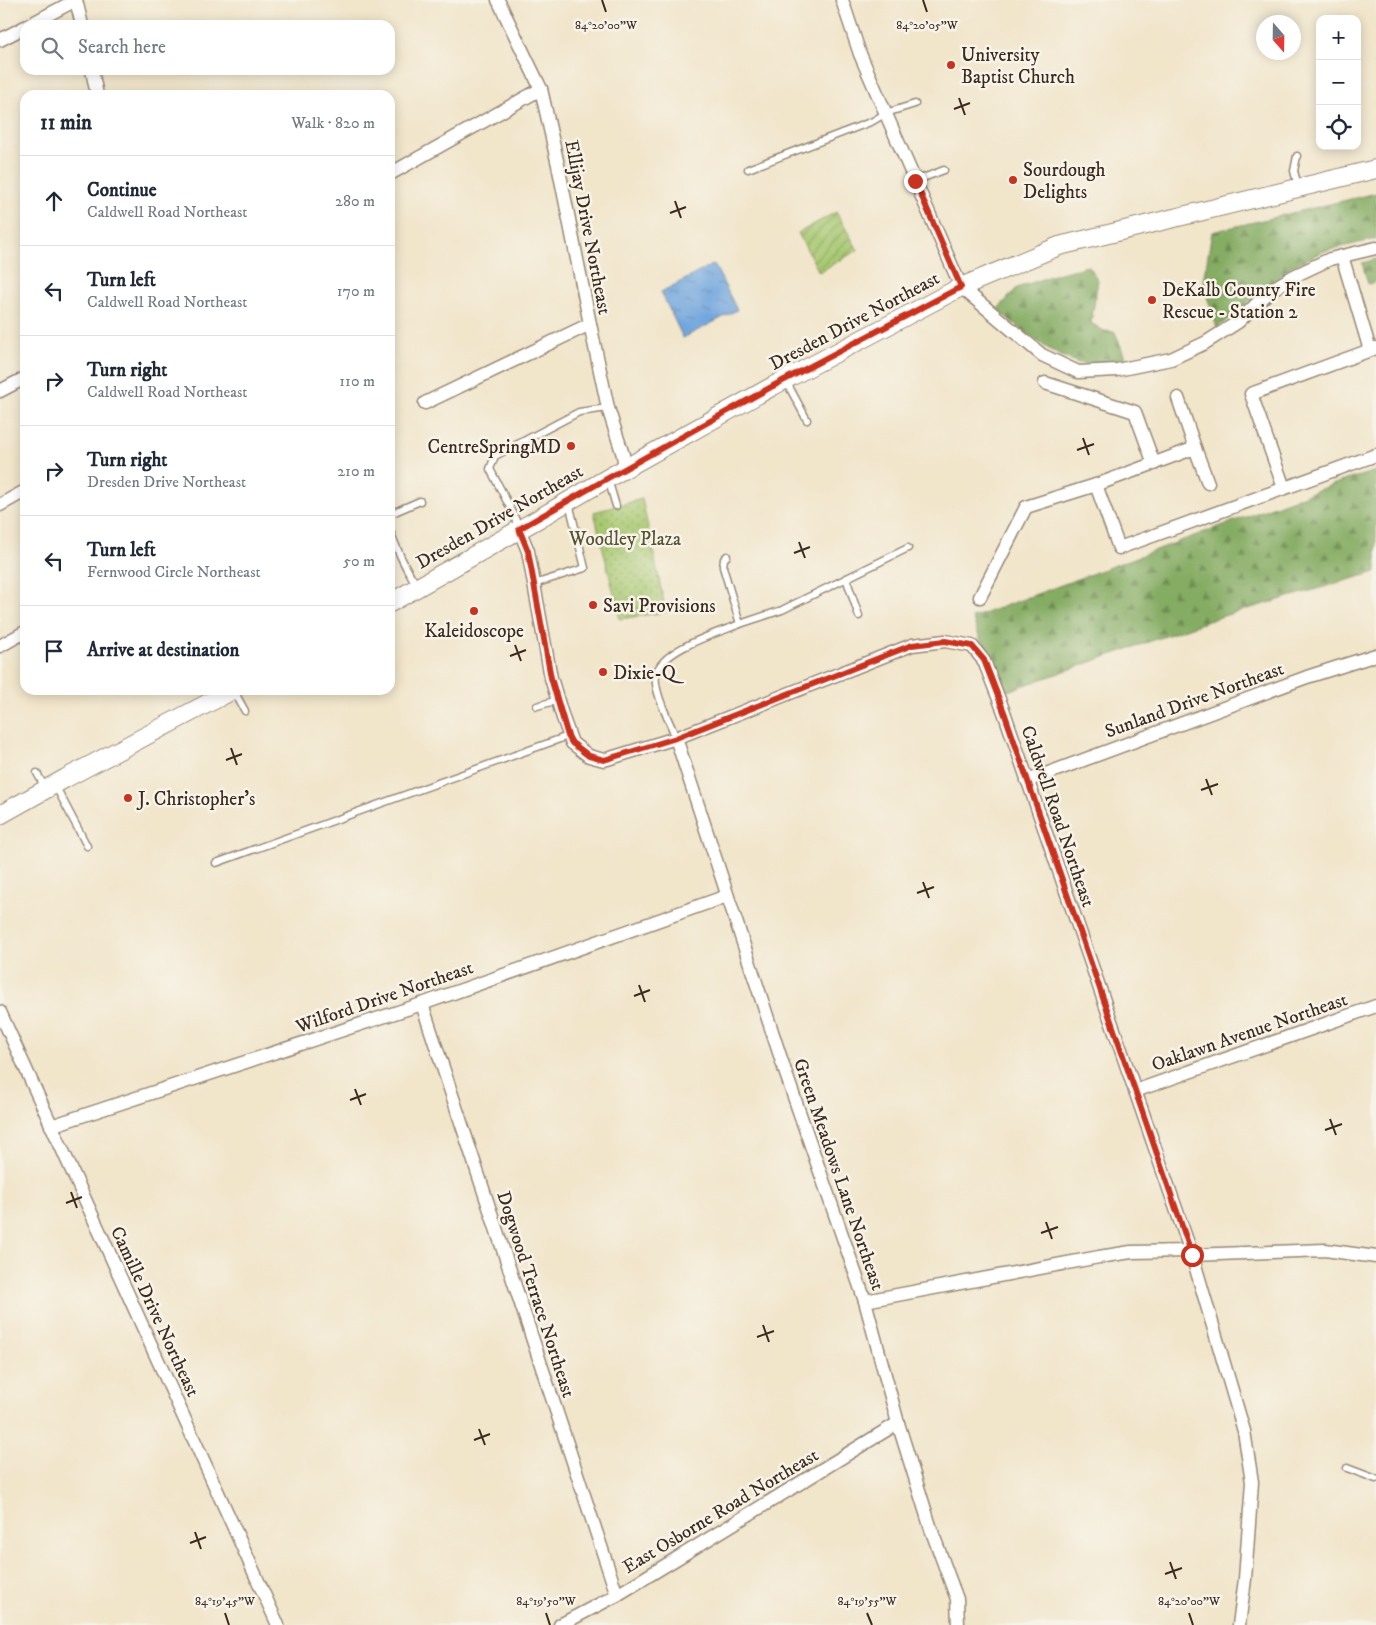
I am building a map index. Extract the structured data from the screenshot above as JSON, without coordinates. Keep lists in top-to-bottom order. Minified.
{"streets":{"street":["Ellijay Drive Northeast","Dresden Drive Northeast","Sunland Drive Northeast","Caldwell Road Northeast","Wilford Drive Northeast","Oaklawn Avenue Northeast","Green Meadows Lane Northeast","Dogwood Terrace Northeast","Camille Drive Northeast","East Osborne Road Northeast"]},"crossings":[["Ellijay Drive Northeast","Dresden Drive Northeast"],["Dresden Drive Northeast","Caldwell Road Northeast"],["Sunland Drive Northeast","Caldwell Road Northeast"],["Caldwell Road Northeast","Oaklawn Avenue Northeast"],["Caldwell Road Northeast","Green Meadows Lane Northeast"],["Wilford Drive Northeast","Green Meadows Lane Northeast"],["Wilford Drive Northeast","Dogwood Terrace Northeast"],["Wilford Drive Northeast","Camille Drive Northeast"],["Green Meadows Lane Northeast","East Osborne Road Northeast"],["Dogwood Terrace Northeast","East Osborne Road Northeast"]],"parks":["Woodley Plaza"],"places":["University Baptist Church","Sourdough Delights","DeKalb County Fire Rescue - Station 2","CentreSpringMD","Savi Provisions","Kaleidoscope","Dixie-Q","J. Christopher's"],"north":"bottom","page":{"map_buttons":["+","−"],"search":"Search here","heading":["11 min","Walk · 820 m"],"list":[["Continue","Caldwell Road Northeast","280 m"],["Turn left","Caldwell Road Northeast","170 m"],["Turn right","Caldwell Road Northeast","110 m"],["Turn right","Dresden Drive Northeast","210 m"],["Turn left","Fernwood Circle Northeast","50 m"],"Arrive at destination"]},"coordinates":["84°20'00\"W","84°20'05\"W","84°19'45\"W","84°19'50\"W","84°19'55\"W"]}
